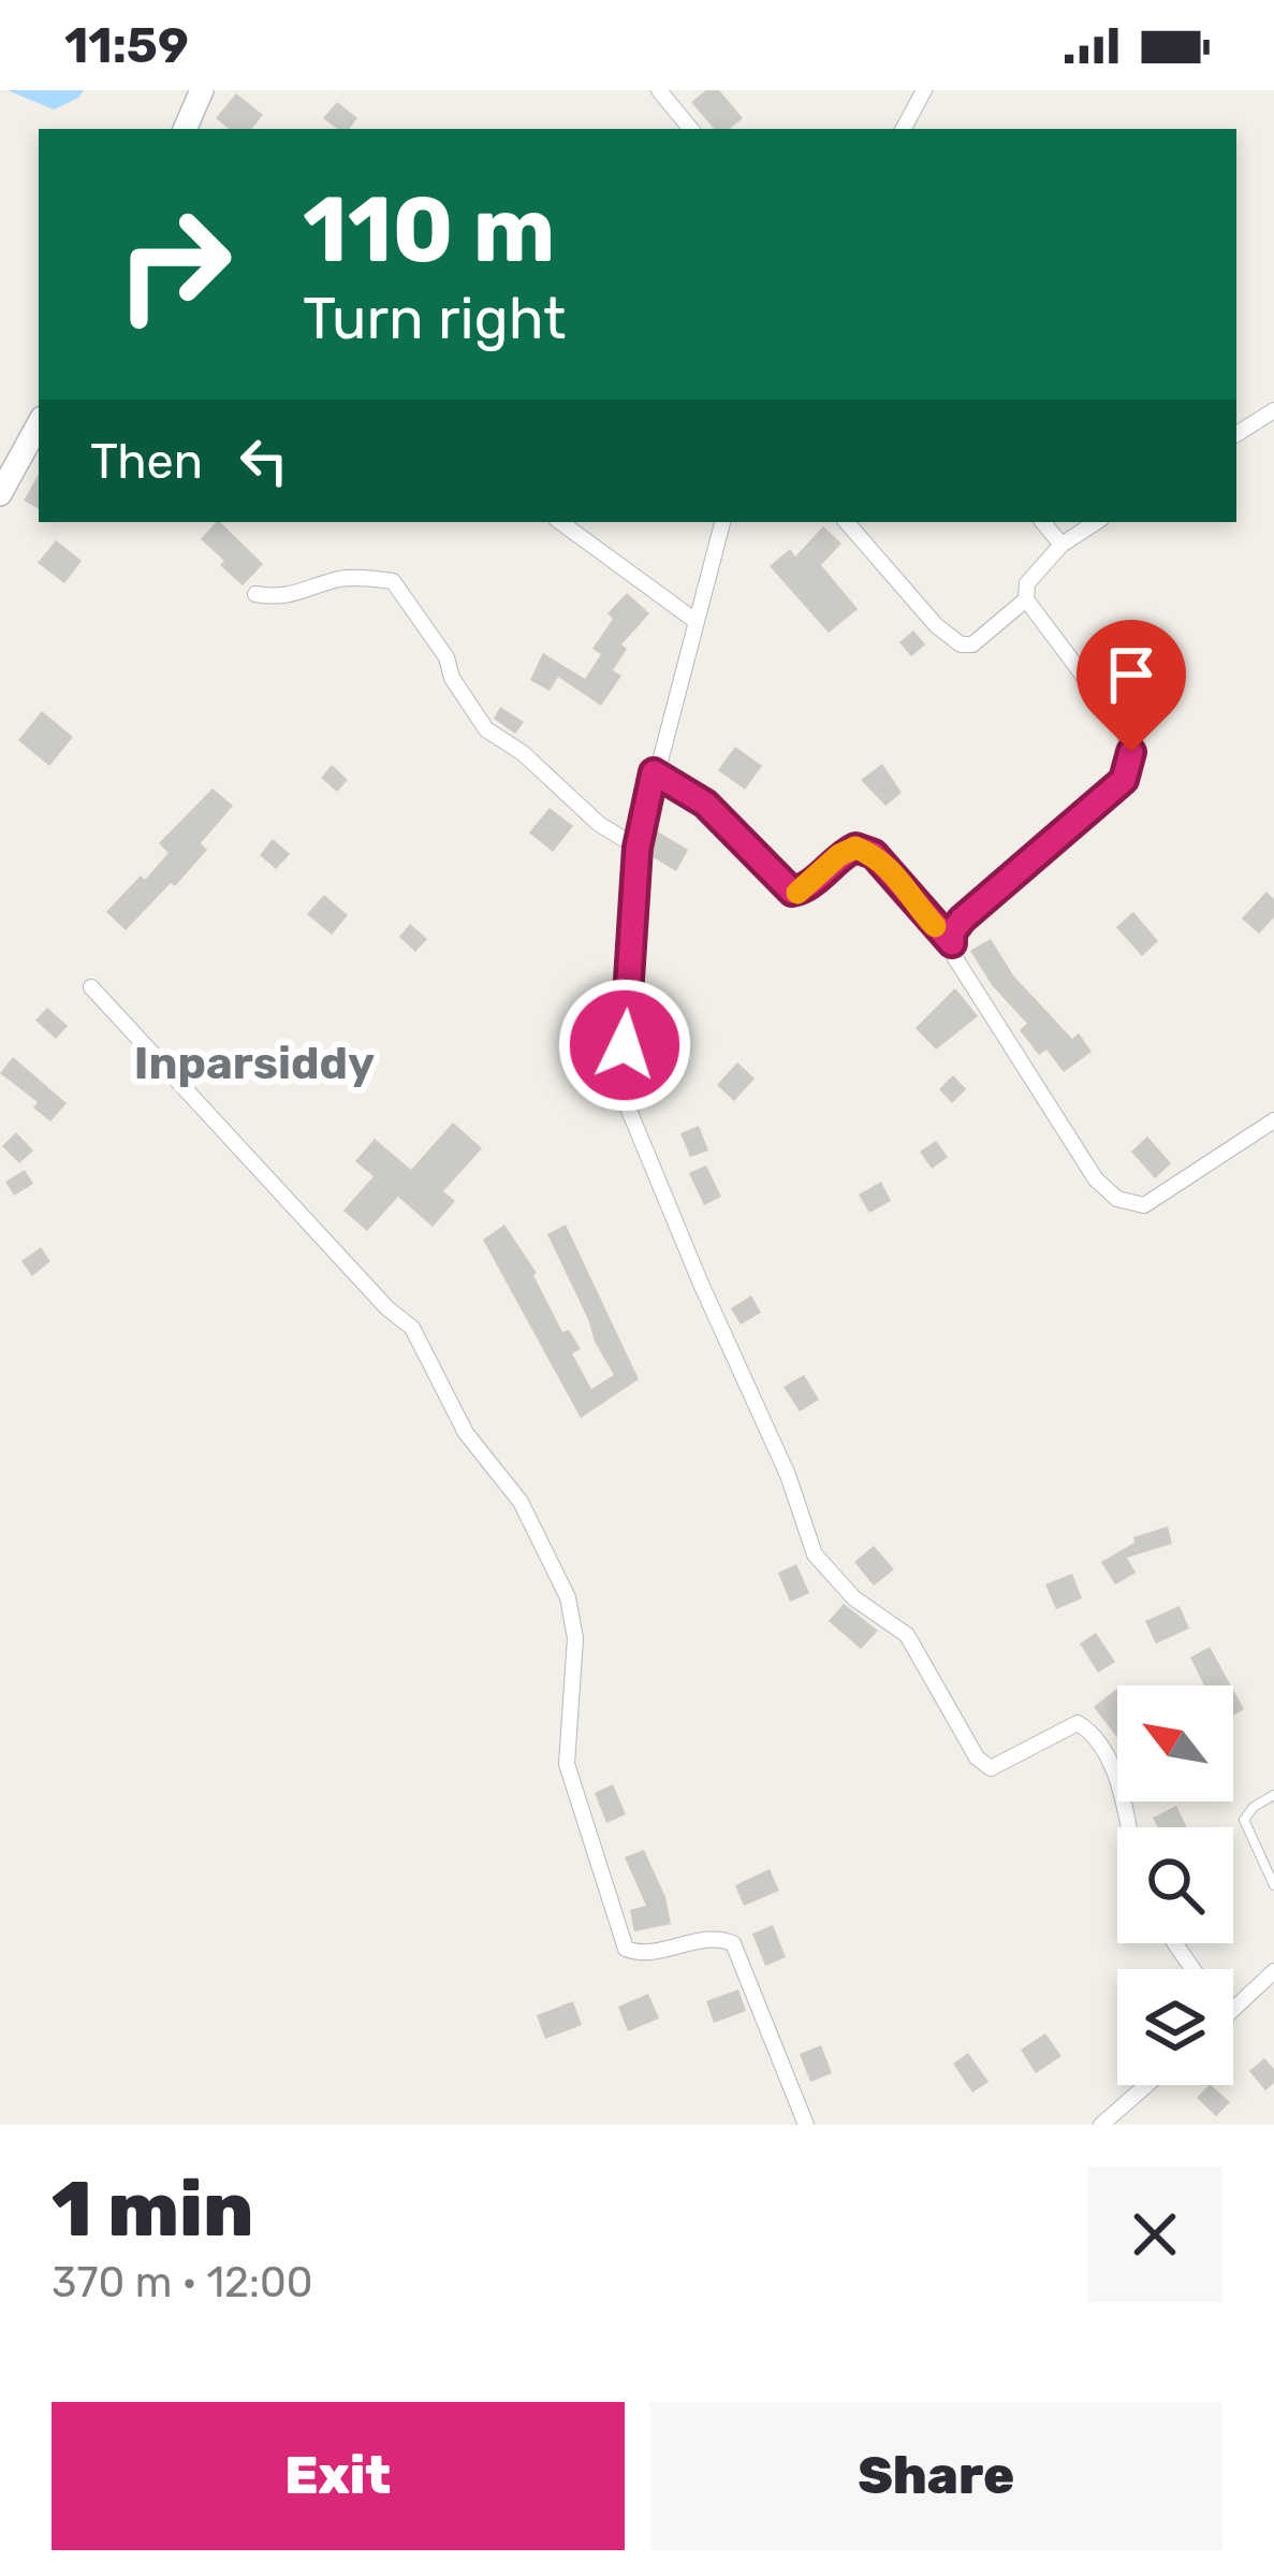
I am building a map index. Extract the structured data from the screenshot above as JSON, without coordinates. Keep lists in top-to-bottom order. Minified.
{"districts":["Inparsiddy"],"north":"top left","page":{"status":"11:59","turn":["110 m","Turn right"],"then":"Then","heading":["1 min","370 m · 12:00"],"buttons":["Exit","Share"]}}
